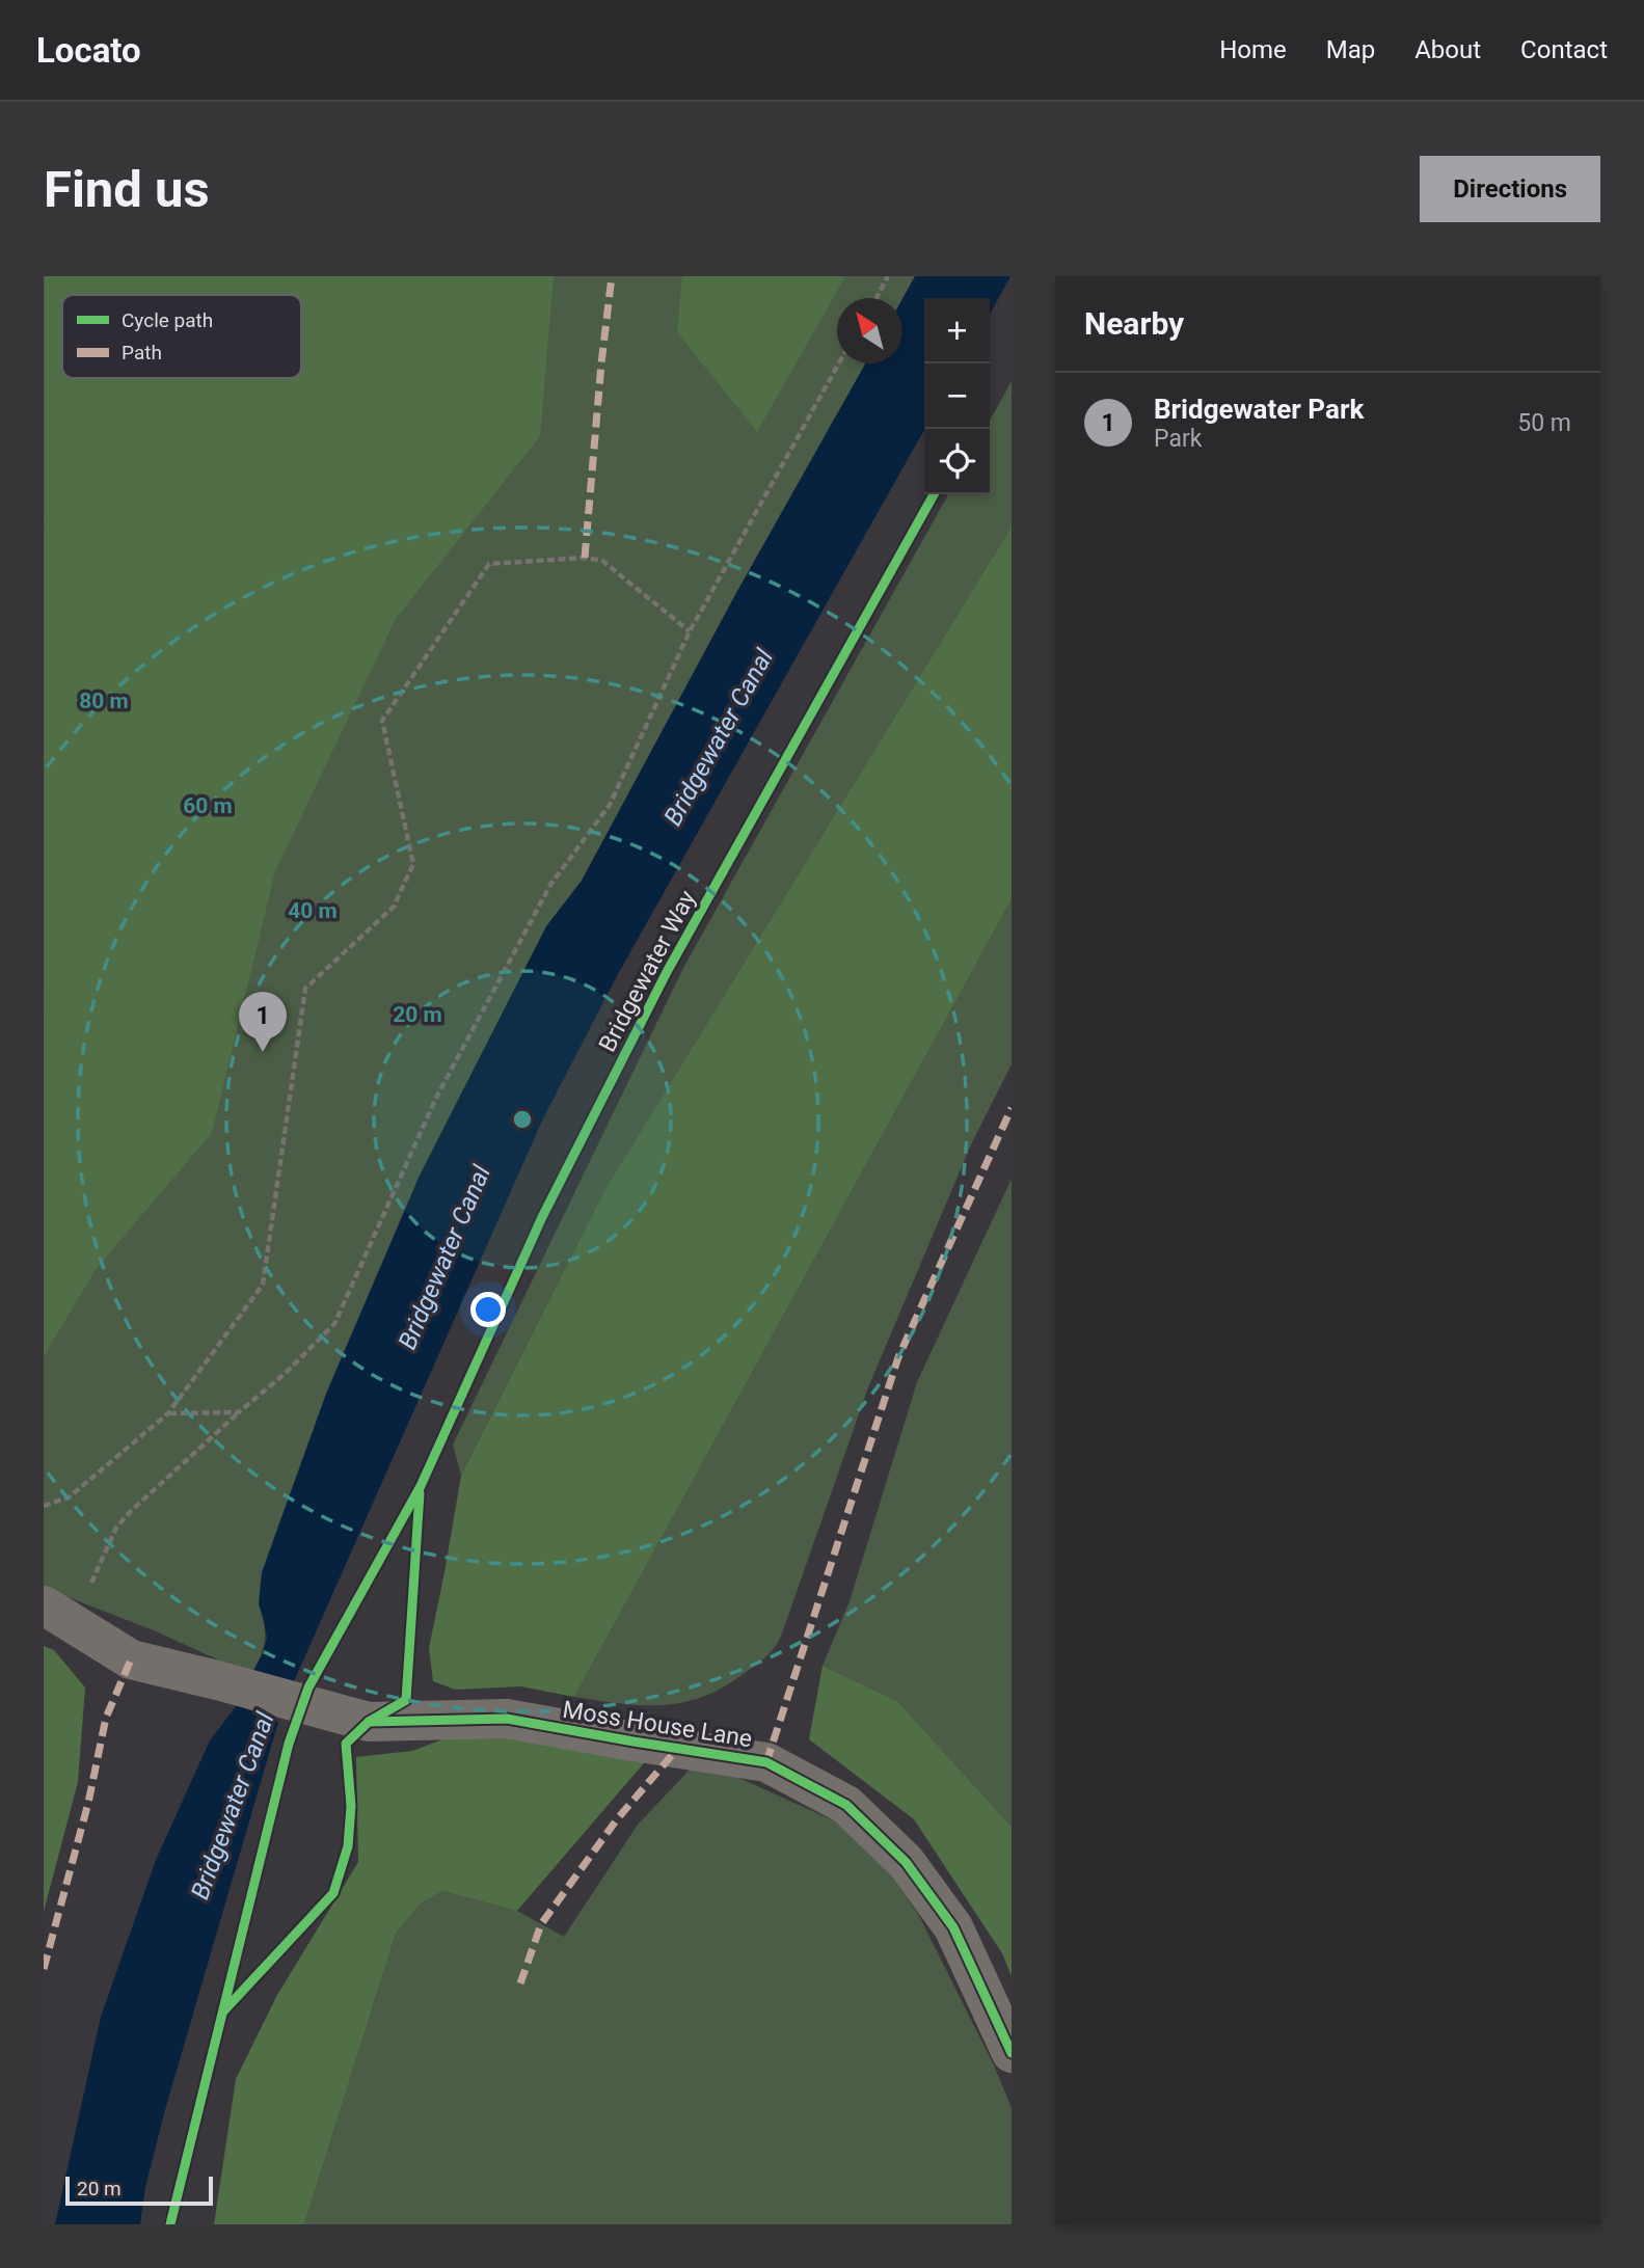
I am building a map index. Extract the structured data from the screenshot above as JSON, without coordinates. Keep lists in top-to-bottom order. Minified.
{"streets":{"street":["Moss House Lane"],"cycle path":["Bridgewater Way"]},"water":["Bridgewater Canal"],"legend":["Cycle path","Path"],"scale_bar":"20 m","north":"top left","page":{"header":"Locato","nav":["Home","Map","About","Contact"],"buttons":"Directions","title":"Find us","heading":"Nearby","map_buttons":["+","−"],"list":[{"mark":"1","name":"Bridgewater Park","note":"Park","value":"50 m"}],"pins":"1","scale":"20 m"},"rings":["80 m","60 m","40 m","20 m"]}
